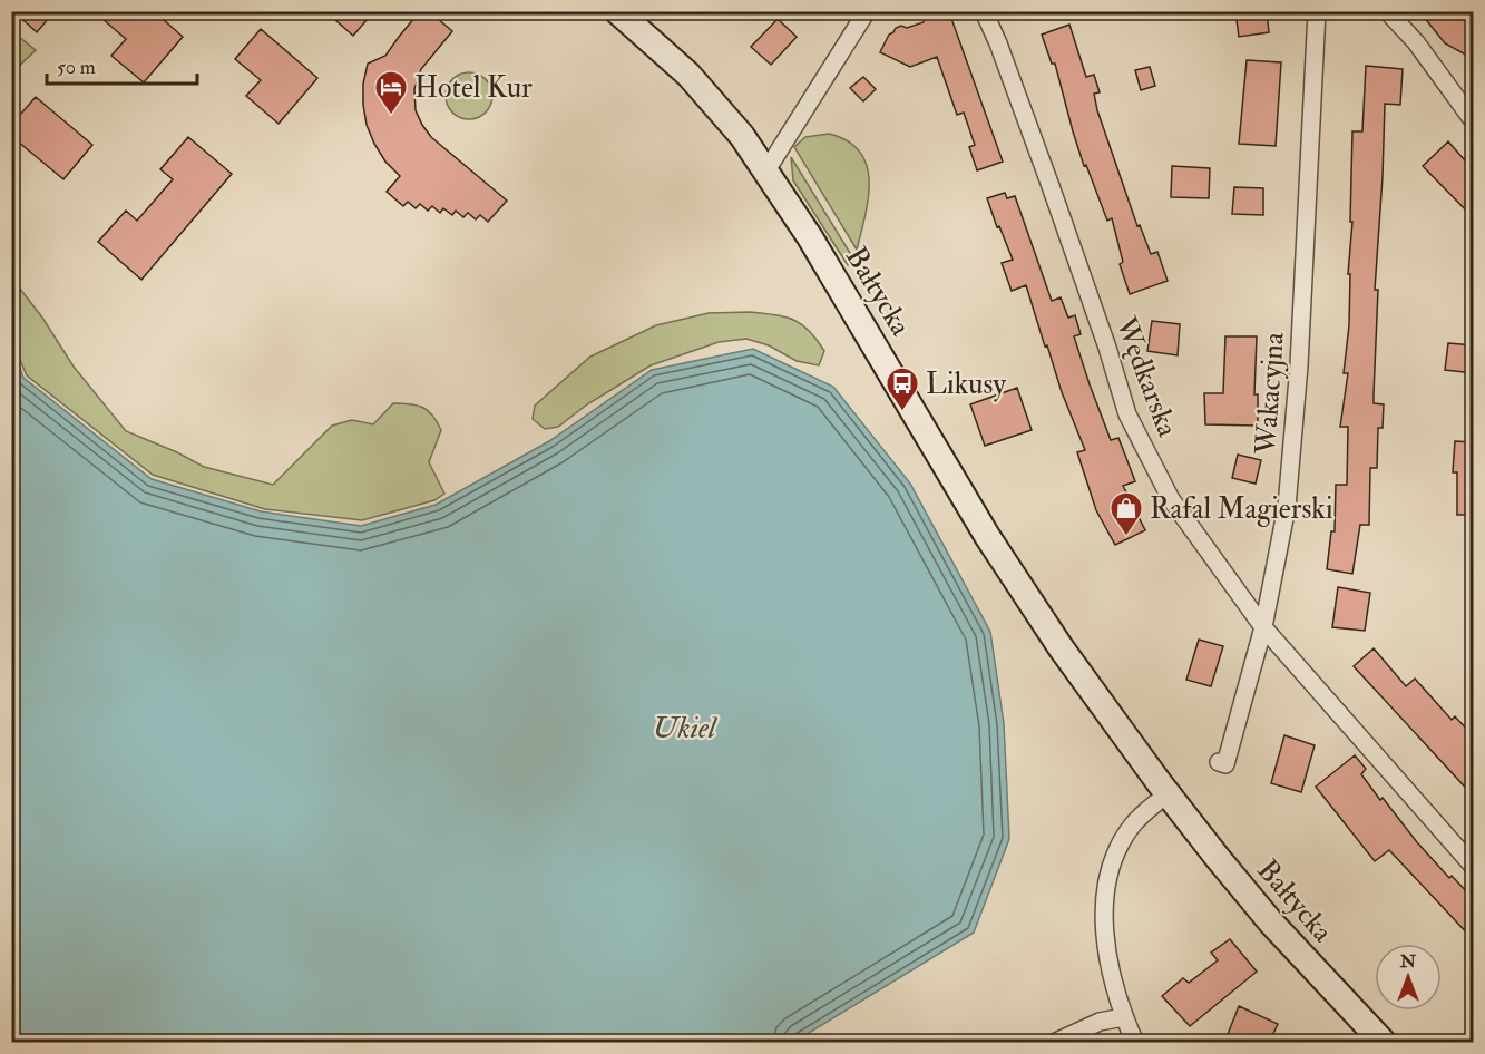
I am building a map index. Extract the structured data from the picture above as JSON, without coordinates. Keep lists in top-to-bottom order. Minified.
{"streets":{"main road":["Bałtycka"],"street":["Wędkarska","Wakacyjna"]},"crossings":[["Wędkarska","Wakacyjna"]],"water":["Ukiel"],"places":{"hotel":["Hotel Kur"],"bus stop":["Likusy"],"shop":["Rafal Magierski"]},"scale_bar":"50 m","north":"top"}
